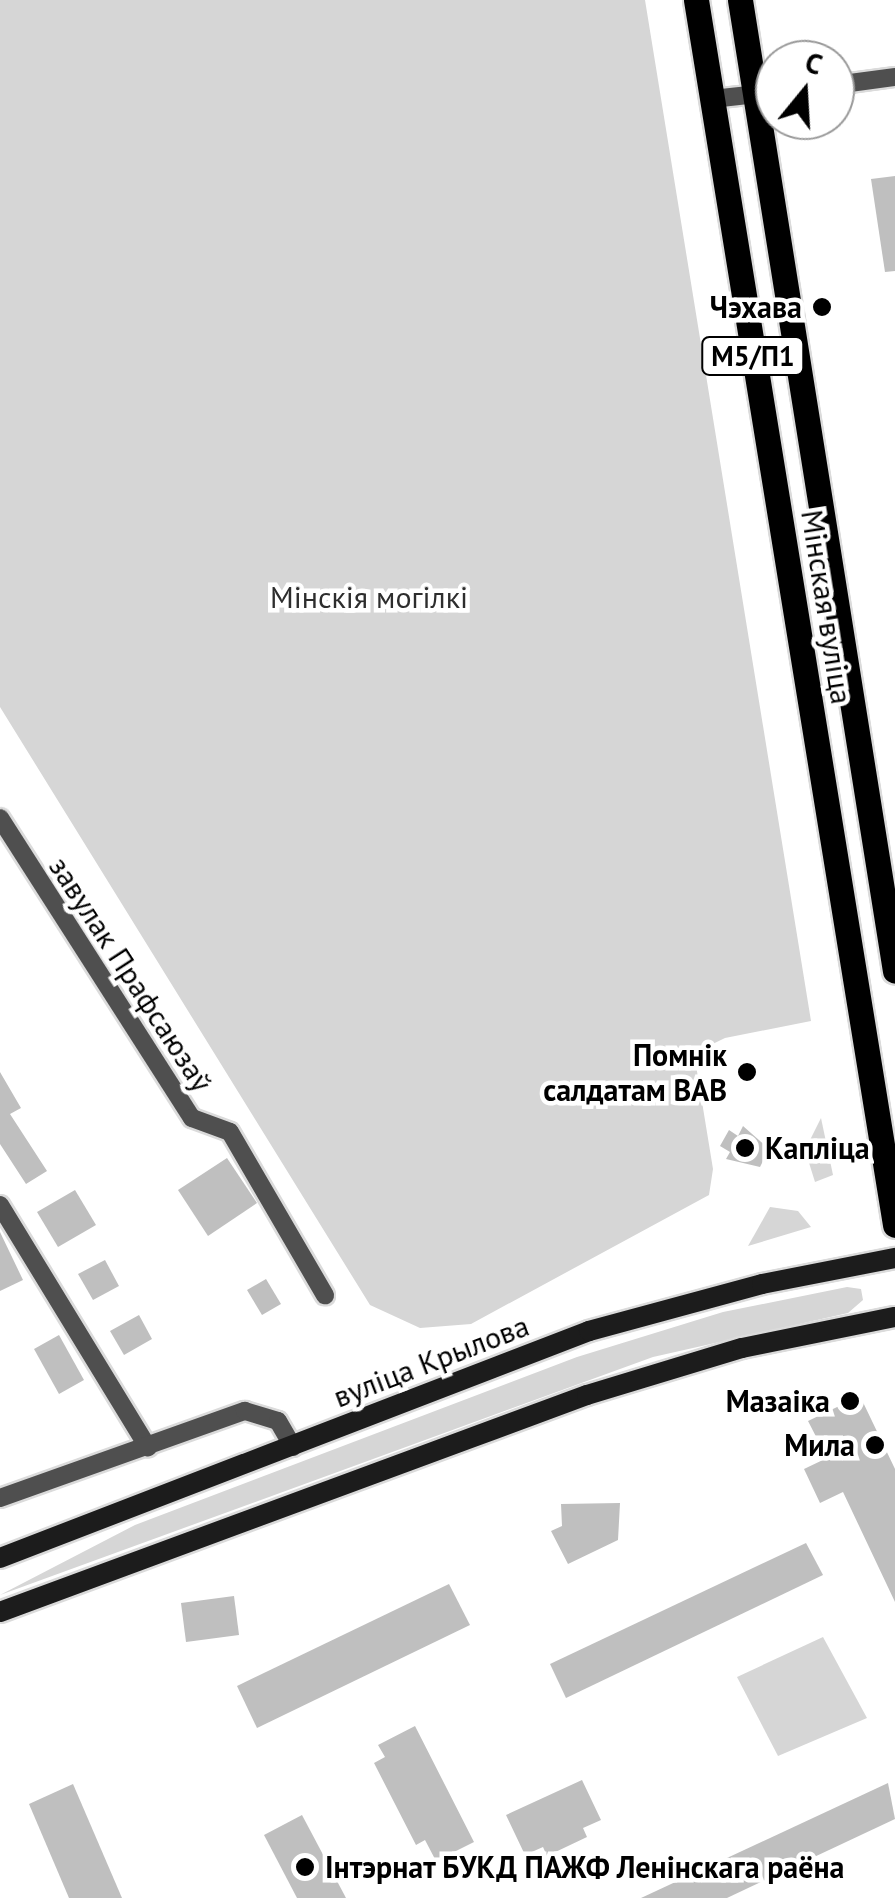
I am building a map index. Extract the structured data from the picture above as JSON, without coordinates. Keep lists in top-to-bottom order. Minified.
{"streets":{"main road":["М5/П1","Мінская вуліца","вуліца Крылова"],"street":["завулак Прафсаюзаў"]},"parks":["Мінскія могілкі"],"places":["Чэхава","Помнік салдатам ВАВ","Капліца","Мазаіка","Мила","Інтэрнат БУКД ПАЖФ Ленінскага раёна"],"north":"top"}
